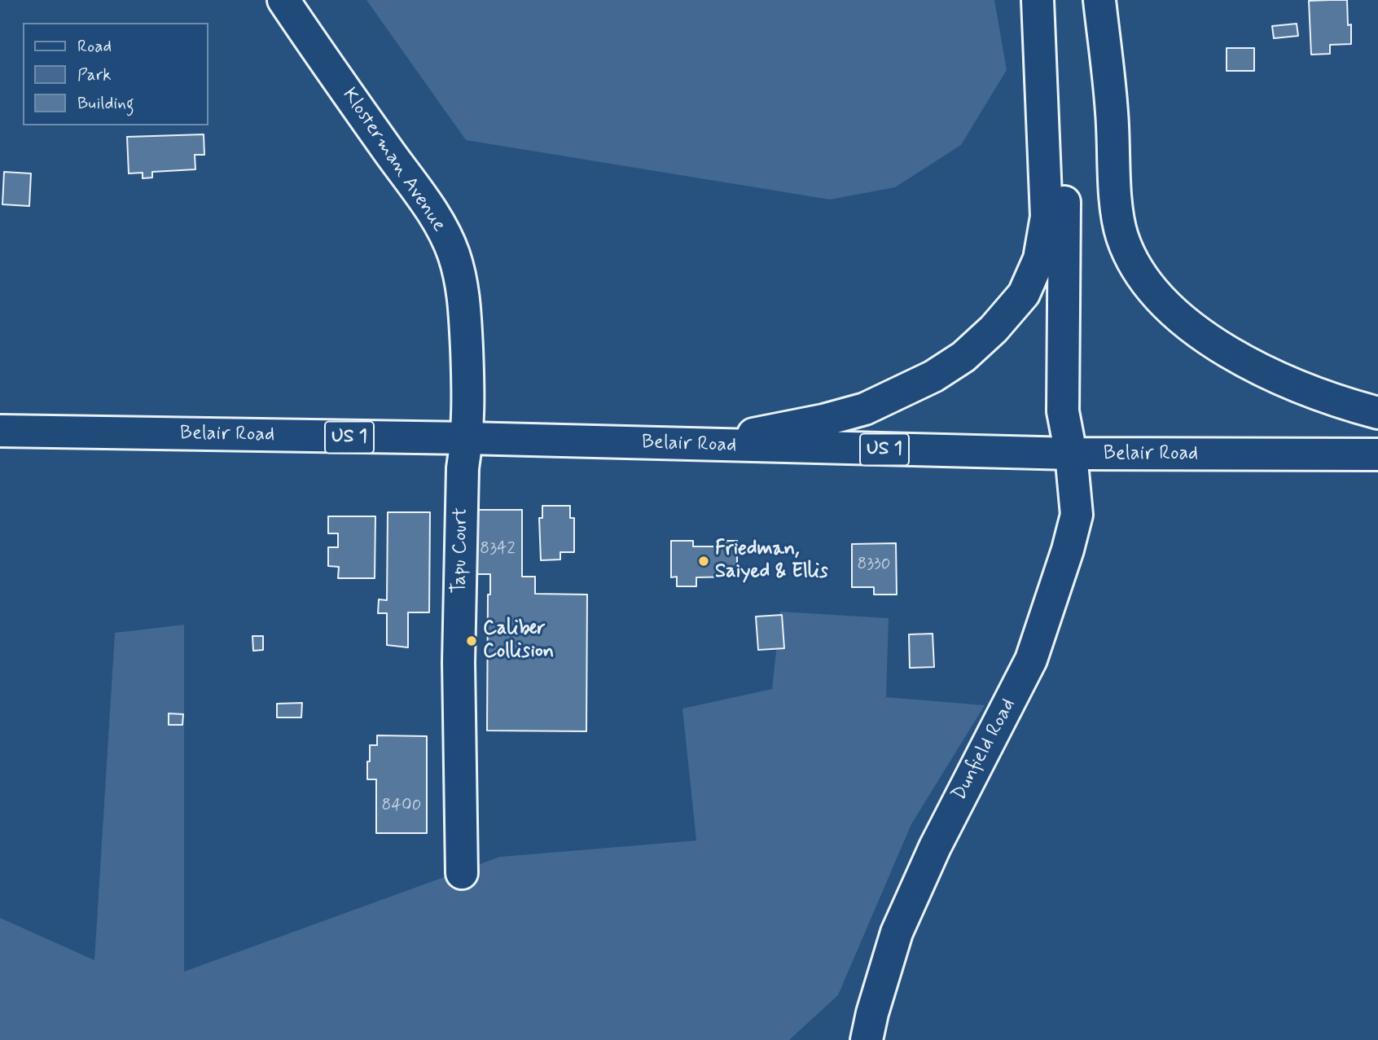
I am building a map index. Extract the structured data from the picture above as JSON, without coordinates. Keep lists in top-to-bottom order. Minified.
{"streets":{"main road":["Klosterman Avenue","Belair Road","US 1","Tapu Court","Dunfield Road"]},"crossings":[["Klosterman Avenue","Belair Road"],["Klosterman Avenue","Tapu Court"],["Belair Road","Tapu Court"],["Belair Road","Dunfield Road"]],"places":["Friedman, Saiyed & Ellis","Caliber Collision"],"house_numbers":["8342","8330","8400"],"legend":["Road","Park","Building"]}
